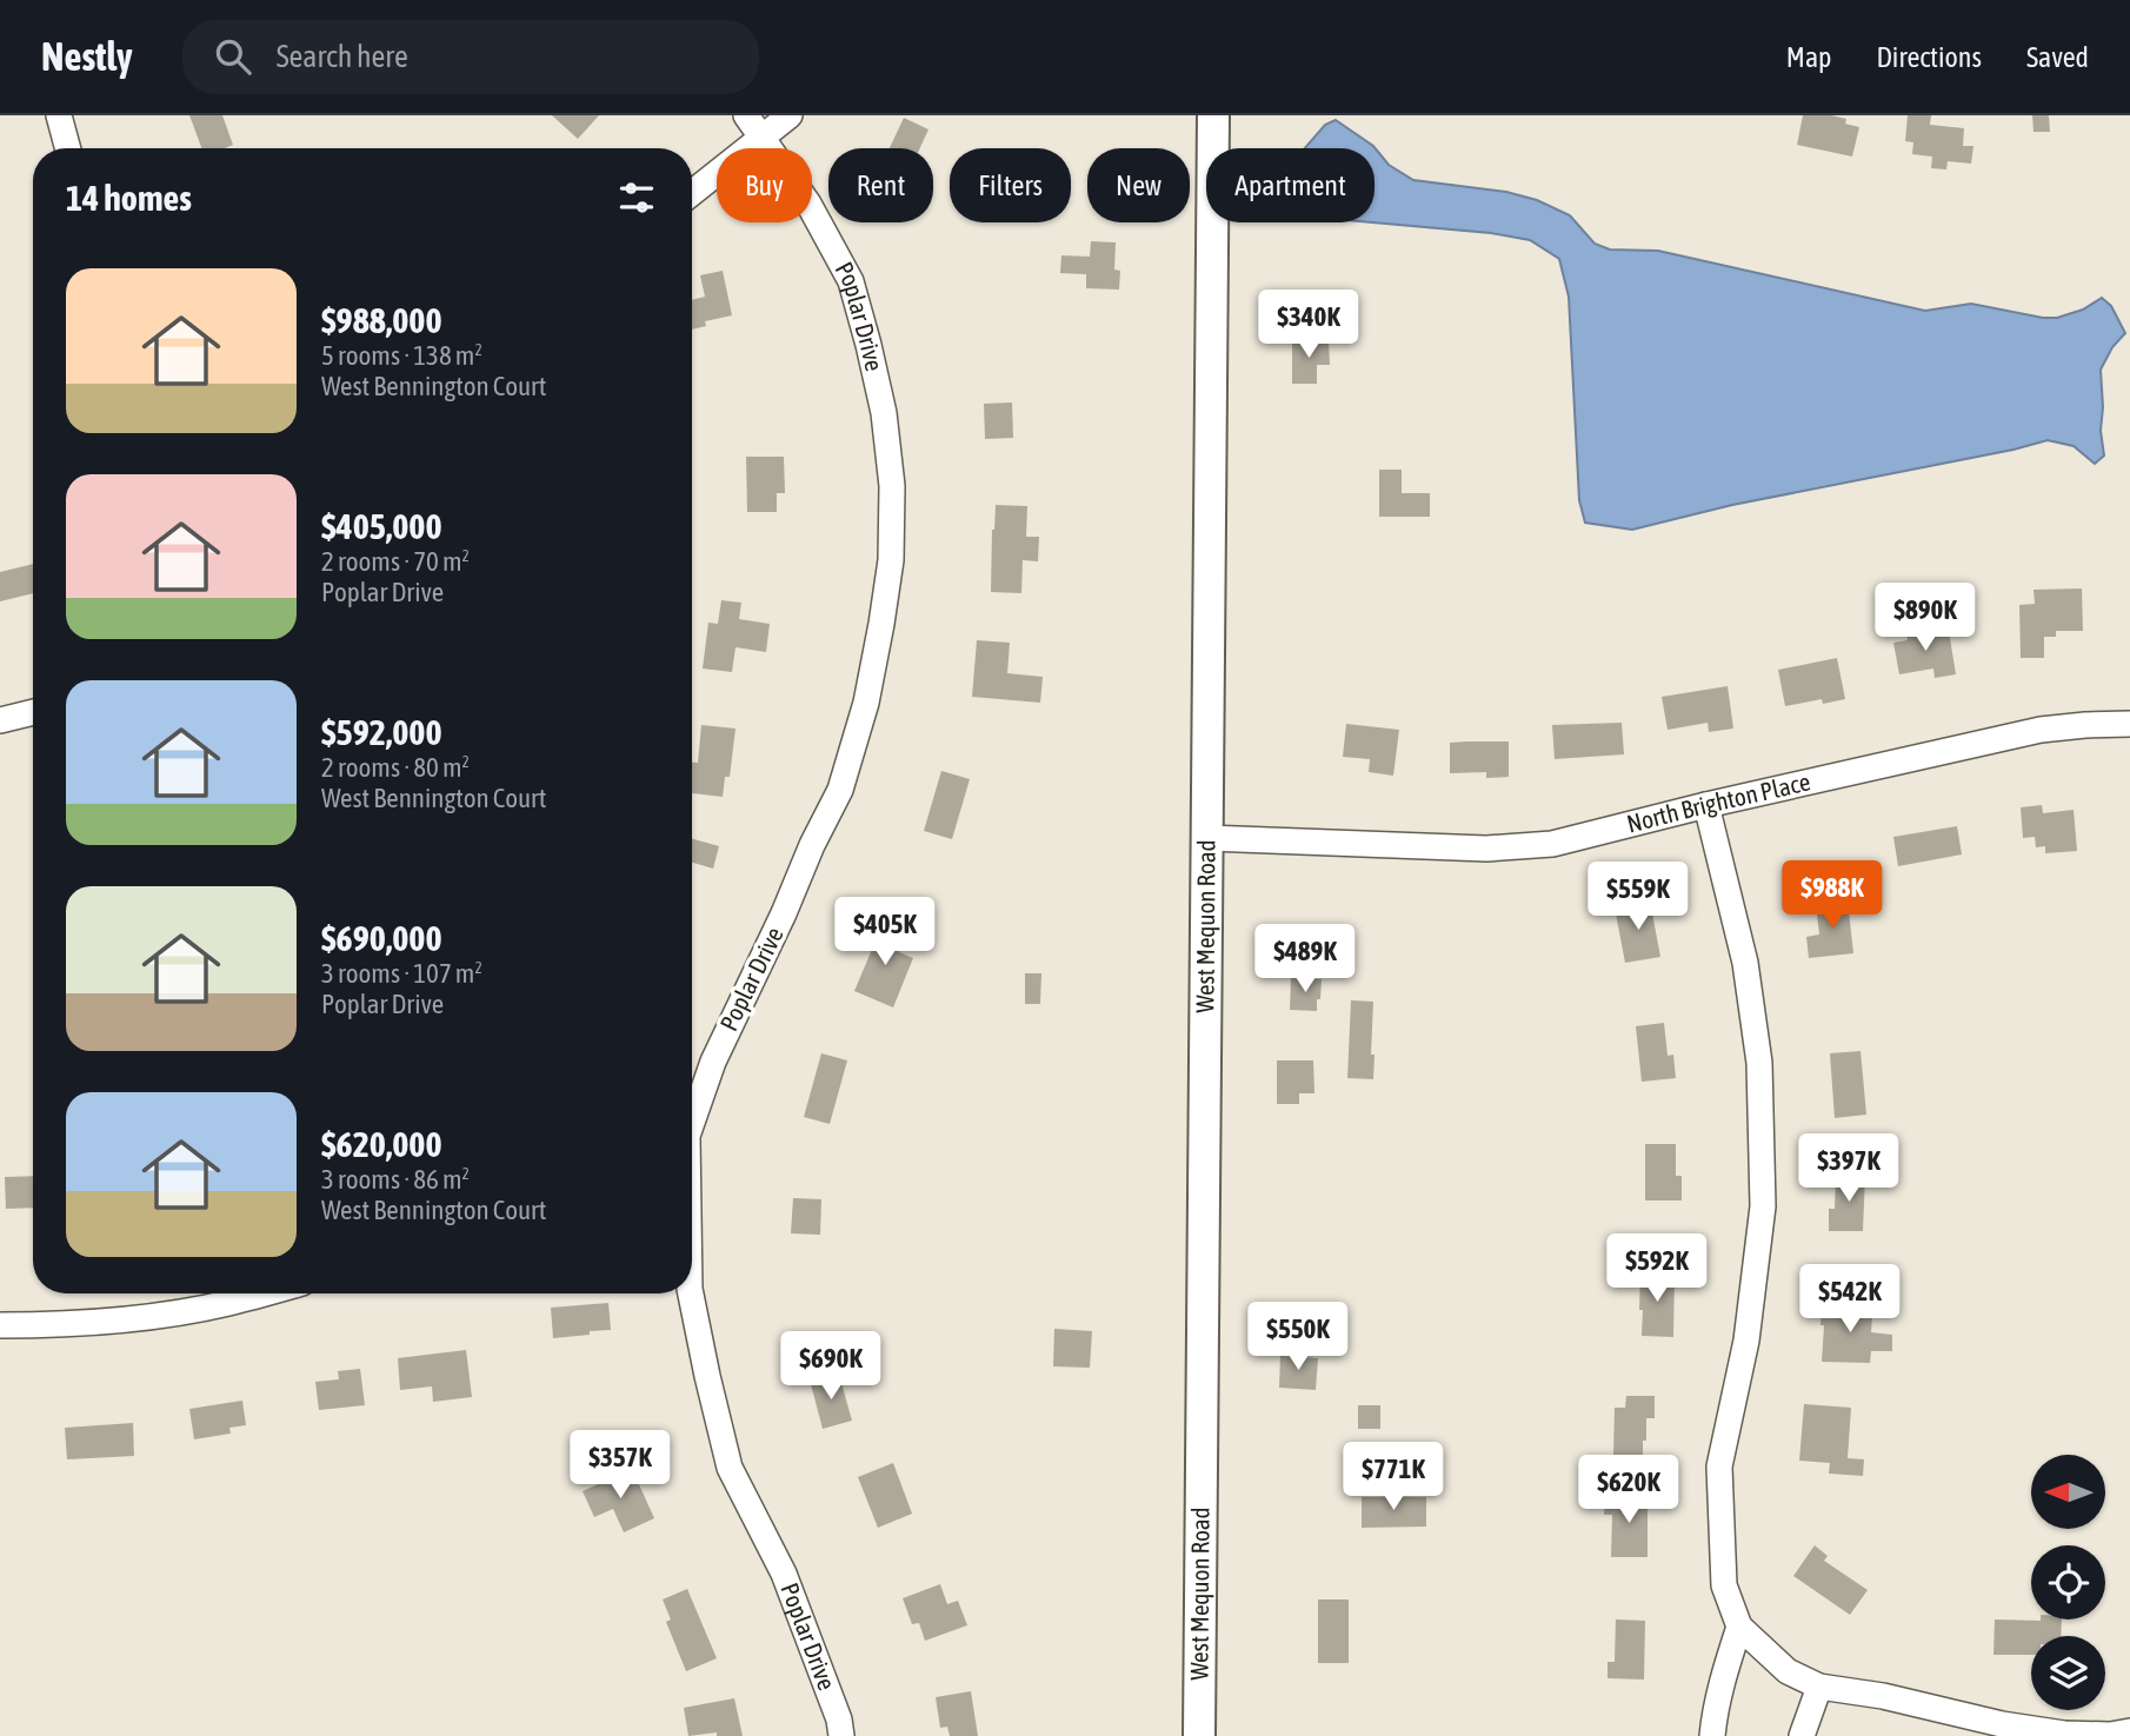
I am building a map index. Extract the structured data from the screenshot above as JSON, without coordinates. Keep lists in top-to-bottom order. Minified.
{"streets":{"main road":["West Mequon Road"],"street":["Poplar Drive","North Brighton Place"]},"crossings":[["North Brighton Place","West Mequon Road"]],"north":"left","page":{"header":"Nestly","search":"Search here","nav":["Map","Directions","Saved"],"chip":["Buy","Rent","Filters","New","Apartment"],"heading":"14 homes","list":[{"name":"$988,000","note":"5 rooms · 138 m² · West Bennington Court"},{"name":"$405,000","note":"2 rooms · 70 m² · Poplar Drive"},{"name":"$592,000","note":"2 rooms · 80 m² · West Bennington Court"},{"name":"$690,000","note":"3 rooms · 107 m² · Poplar Drive"},{"name":"$620,000","note":"3 rooms · 86 m² · West Bennington Court"}],"price":["$340K","$890K","$988K","$559K","$405K","$489K","$397K","$592K","$542K","$550K","$690K","$357K","$771K","$620K"]}}
